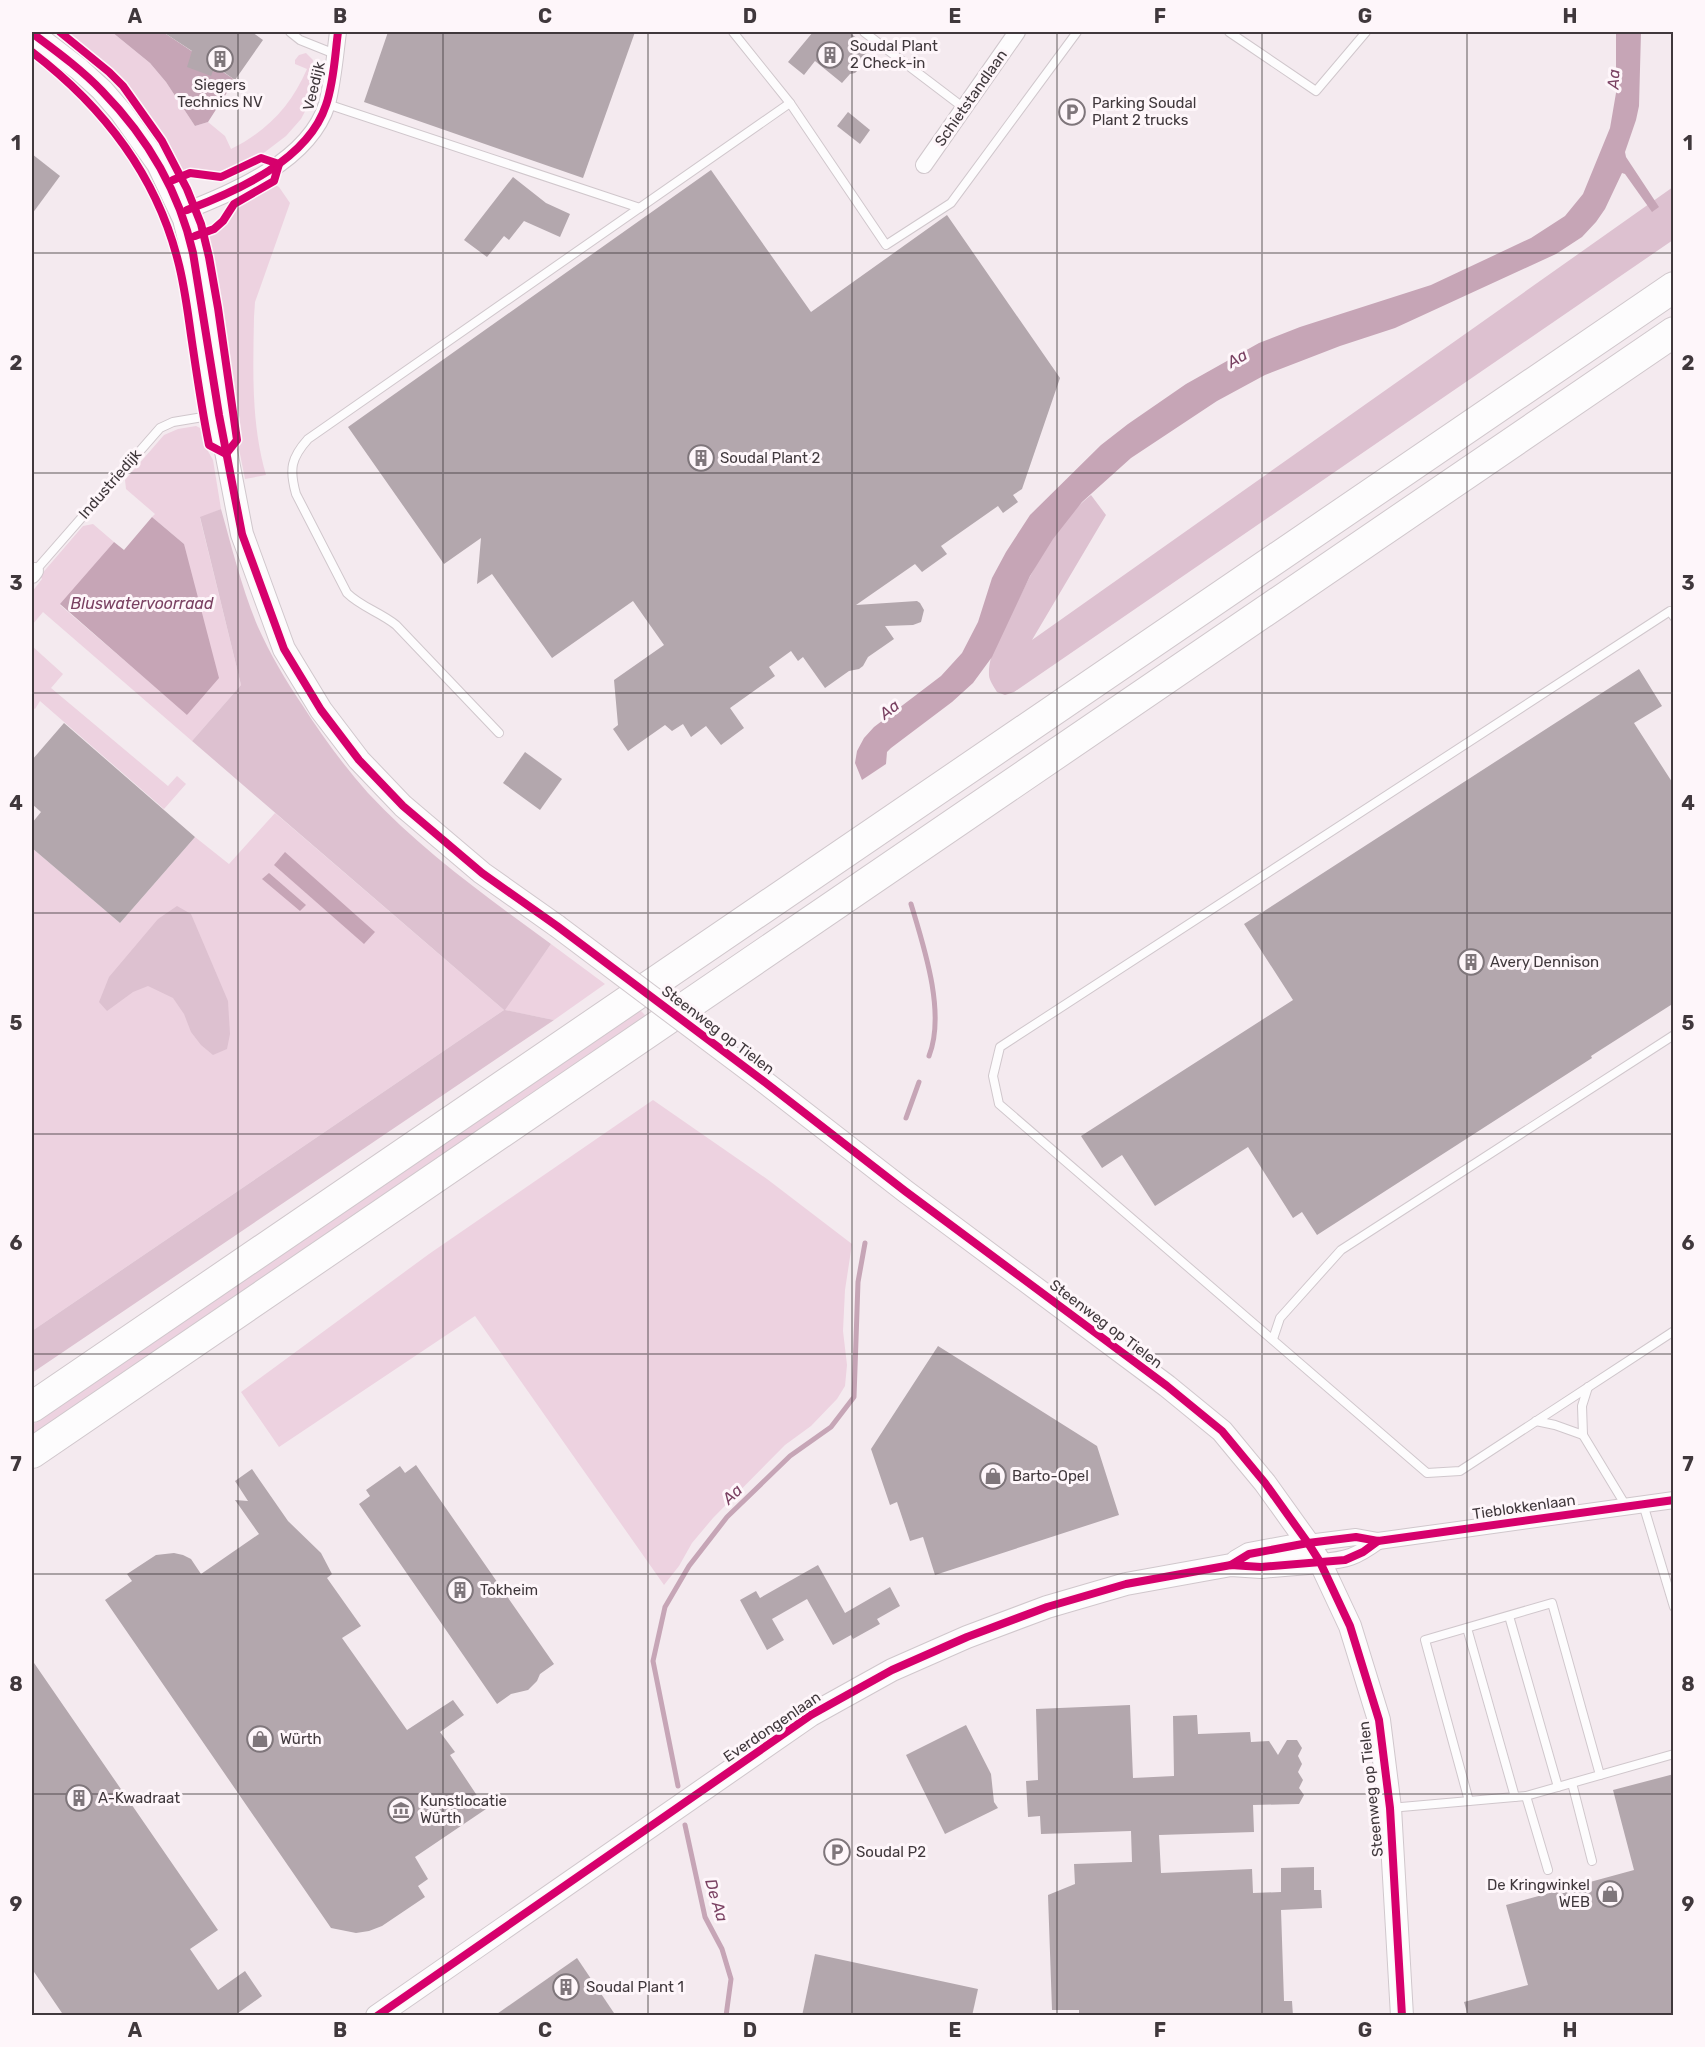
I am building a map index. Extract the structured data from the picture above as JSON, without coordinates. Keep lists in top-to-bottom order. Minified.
{"streets":{"street":["Veedijk","Schietstandlaan","Steenweg op Tielen","Tieblokkenlaan","Everdongenlaan"],"lane":["Industriedijk"]},"crossings":[["Veedijk","Steenweg op Tielen"],["Steenweg op Tielen","Tieblokkenlaan"],["Steenweg op Tielen","Everdongenlaan"],["Tieblokkenlaan","Everdongenlaan"]],"water":["Aa","Bluswatervoorraad","De Aa"],"places":{"building":["Soudal Plant 2 Check-in","Siegers Technics NV","Soudal Plant 2","Avery Dennison","Tokheim","A-Kwadraat","Soudal Plant 1"],"parking":["Parking Soudal Plant 2 trucks","Soudal P2"],"shop":["Barto-Opel","Würth","De Kringwinkel WEB"],"museum":["Kunstlocatie Würth"]},"grid":{"columns":["A","B","C","D","E","F","G","H"],"rows":["1","2","3","4","5","6","7","8","9"]}}
